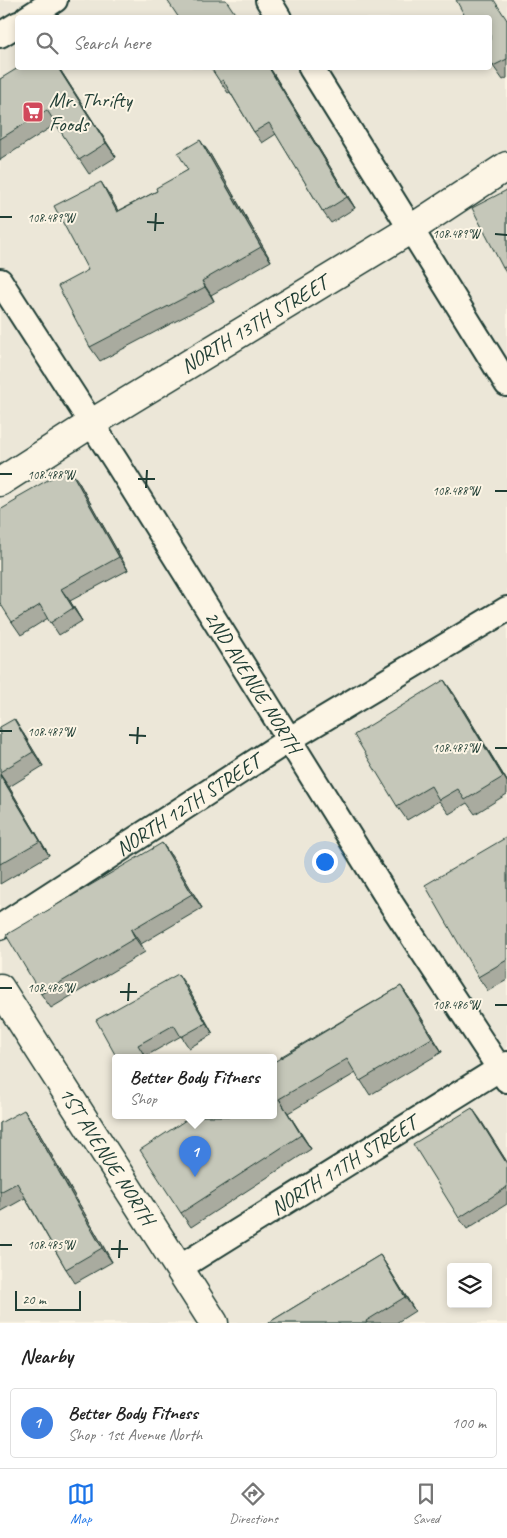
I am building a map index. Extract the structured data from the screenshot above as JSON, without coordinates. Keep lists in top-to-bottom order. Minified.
{"streets":{"street":["NORTH 13TH STREET","2ND AVENUE NORTH","NORTH 12TH STREET","1ST AVENUE NORTH","NORTH 11TH STREET"]},"crossings":[["NORTH 13TH STREET","2ND AVENUE NORTH"],["2ND AVENUE NORTH","NORTH 12TH STREET"],["2ND AVENUE NORTH","NORTH 11TH STREET"],["1ST AVENUE NORTH","NORTH 11TH STREET"]],"places":{"supermarket":["Mr. Thrifty Foods"]},"scale_bar":"20 m","page":{"search":"Search here","popup":["Better Body Fitness","Shop"],"pins":"1","scale":"20 m","heading":"Nearby","list":[{"mark":"1","name":"Better Body Fitness","note":"Shop · 1st Avenue North","value":"100 m"}],"nav":["Map","Directions","Saved"]},"coordinates":["108.489°W","108.488°W","108.487°W","108.486°W","108.485°W"]}
